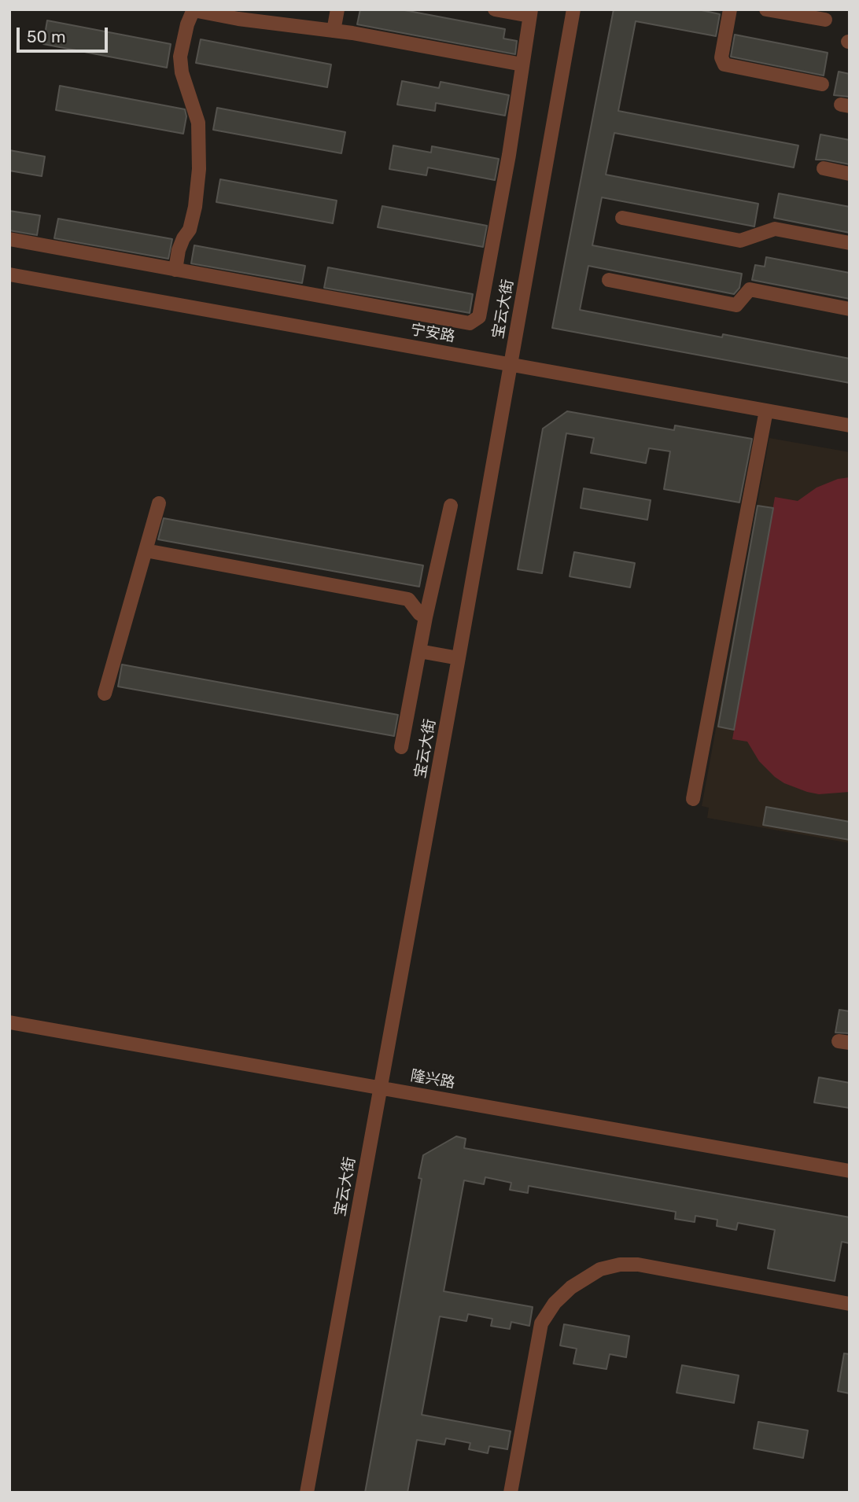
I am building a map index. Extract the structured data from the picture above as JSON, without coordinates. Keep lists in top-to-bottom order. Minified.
{"streets":{"street":["宝云大街","宁安路","隆兴路"]},"crossings":[["宝云大街","宁安路"],["宝云大街","隆兴路"]],"scale_bar":"50 m"}
